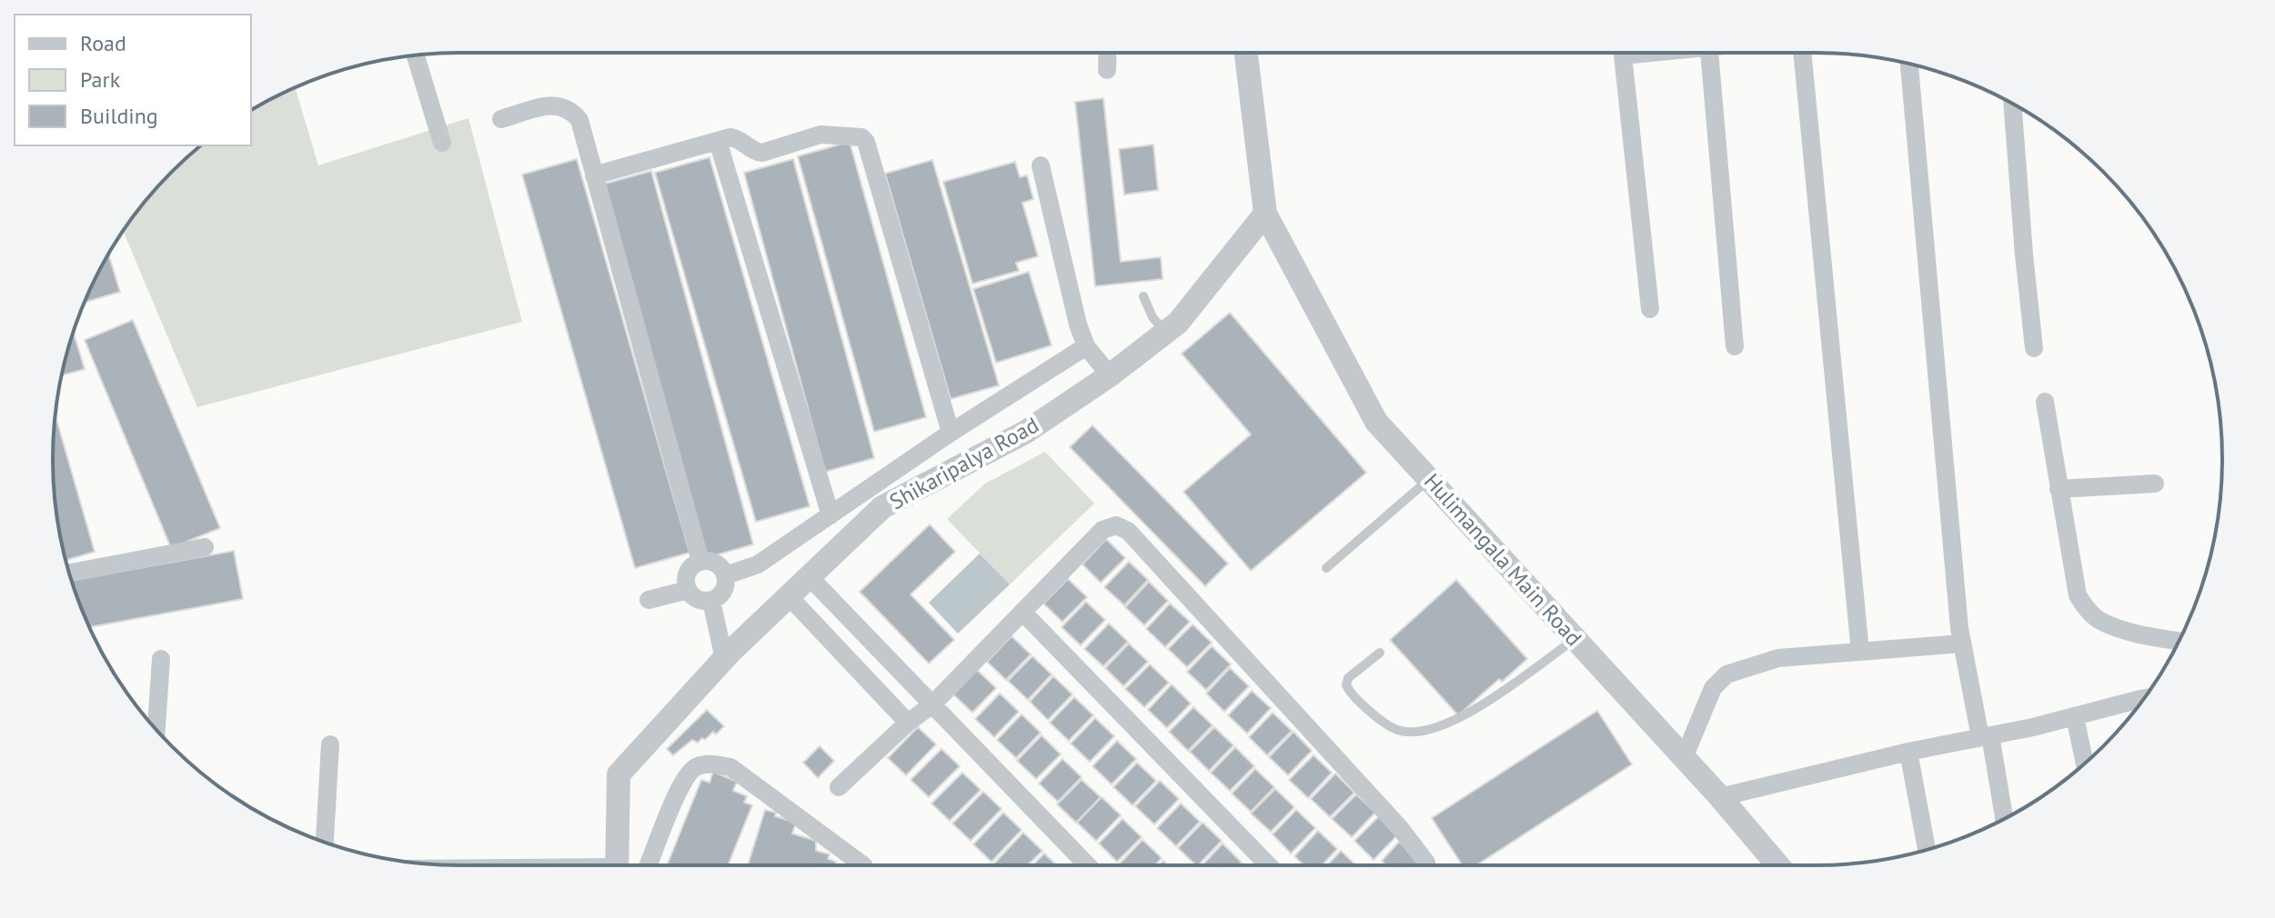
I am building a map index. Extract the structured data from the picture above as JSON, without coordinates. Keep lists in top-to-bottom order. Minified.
{"streets":{"street":["Shikaripalya Road","Hulimangala Main Road"]},"crossings":[["Shikaripalya Road","Hulimangala Main Road"]],"legend":["Road","Park","Building"]}
